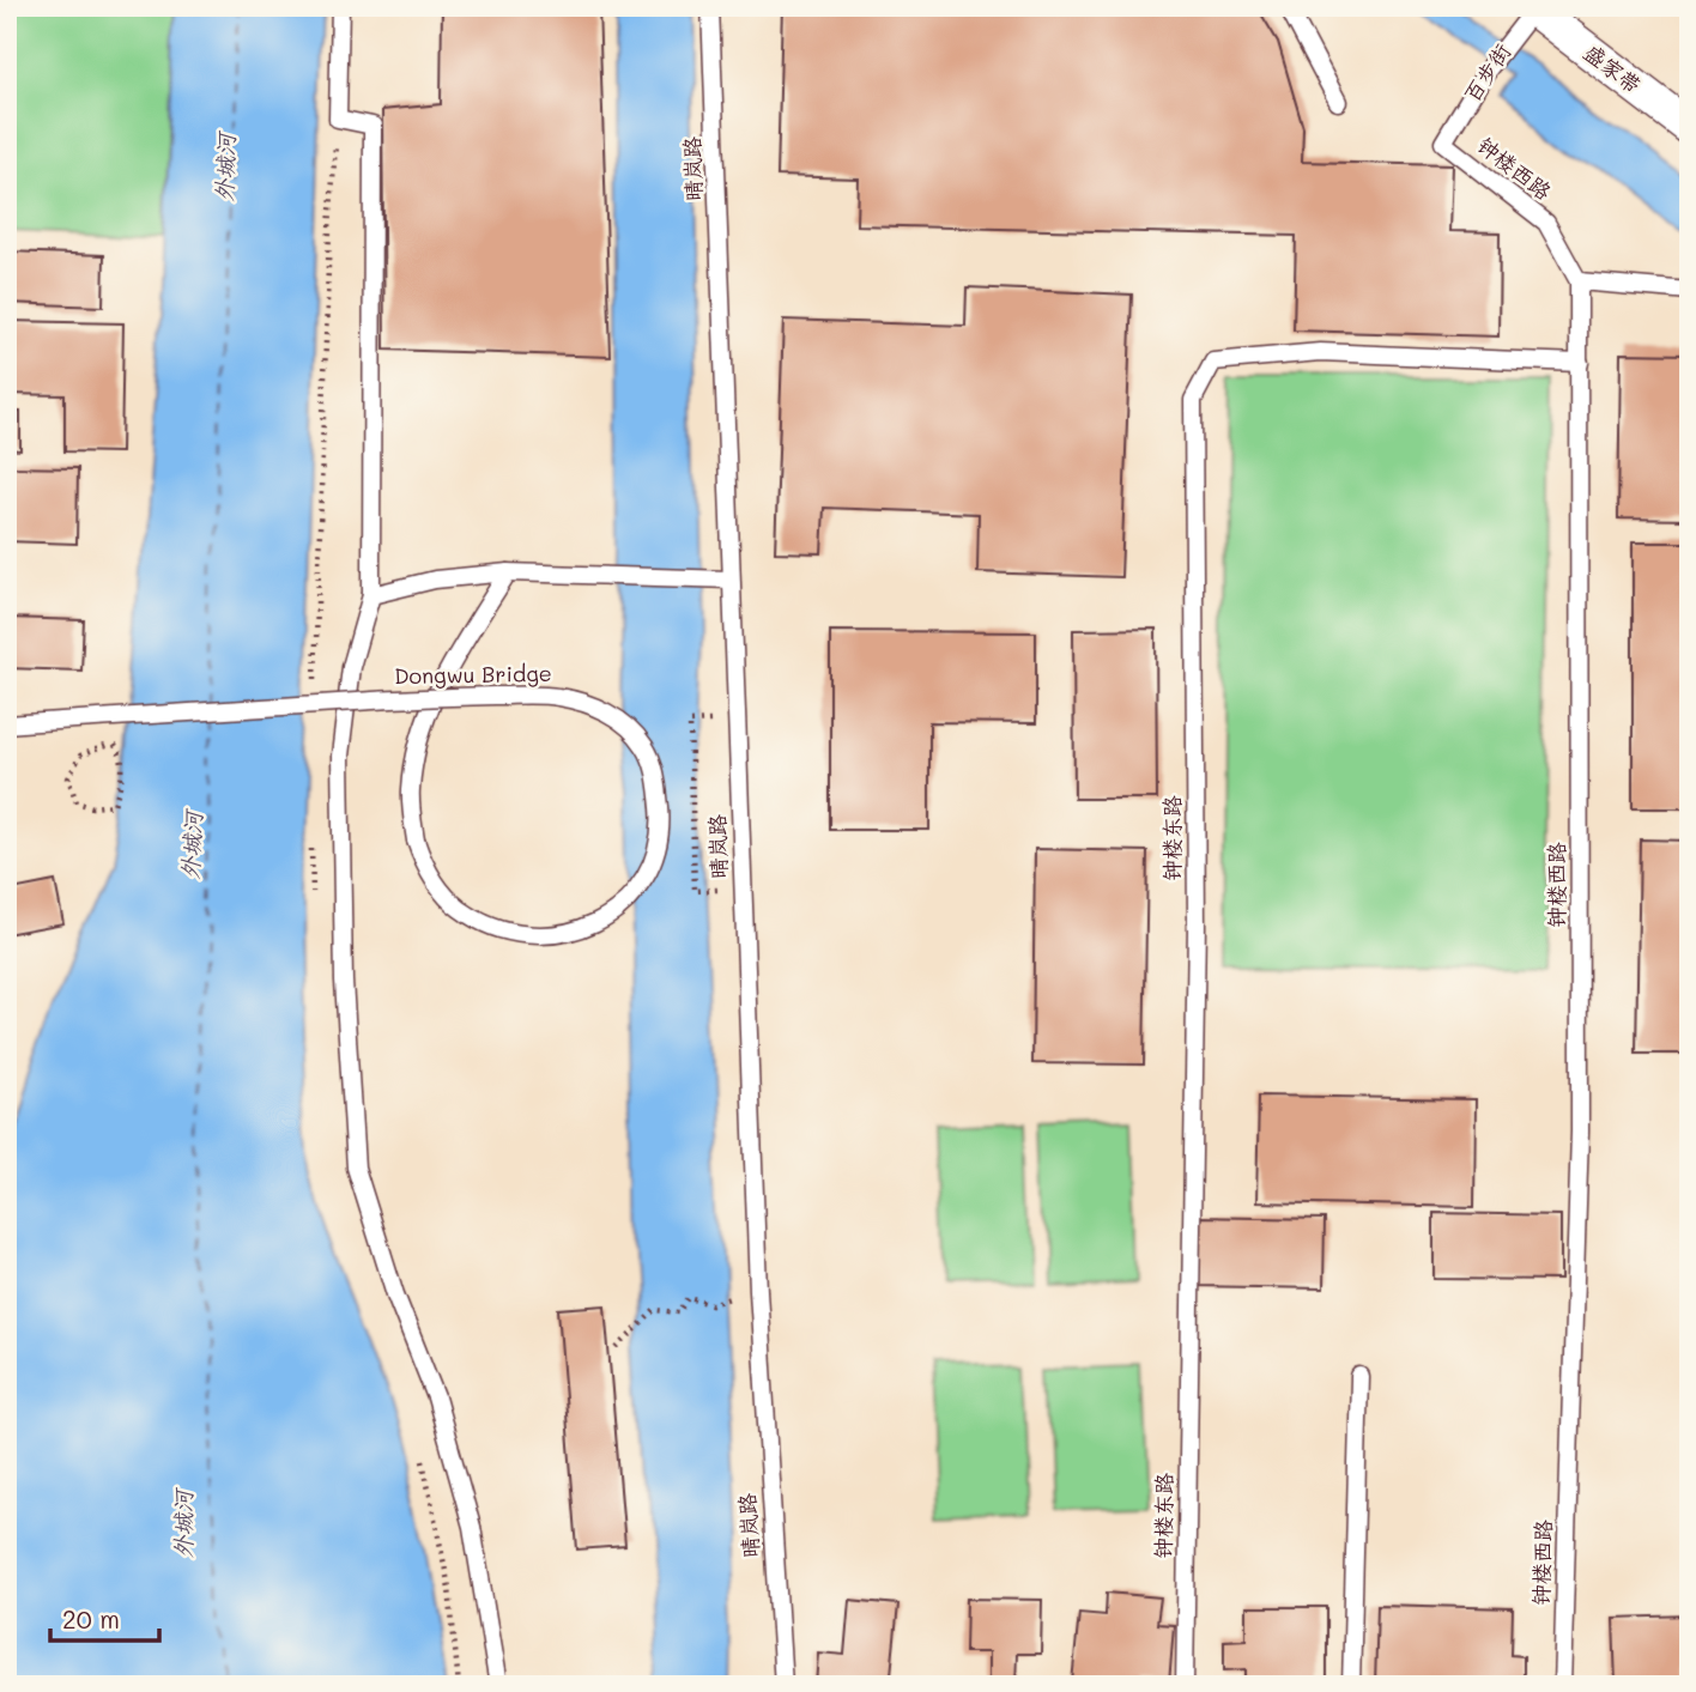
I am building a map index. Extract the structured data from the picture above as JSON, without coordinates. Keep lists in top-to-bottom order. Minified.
{"streets":{"street":["盛家带"],"lane":["百步街","晴岚路","钟楼西路","Dongwu Bridge","钟楼东路"]},"crossings":[["盛家带","百步街"],["百步街","钟楼西路"],["钟楼西路","钟楼东路"]],"water":["外城河"],"scale_bar":"20 m"}
